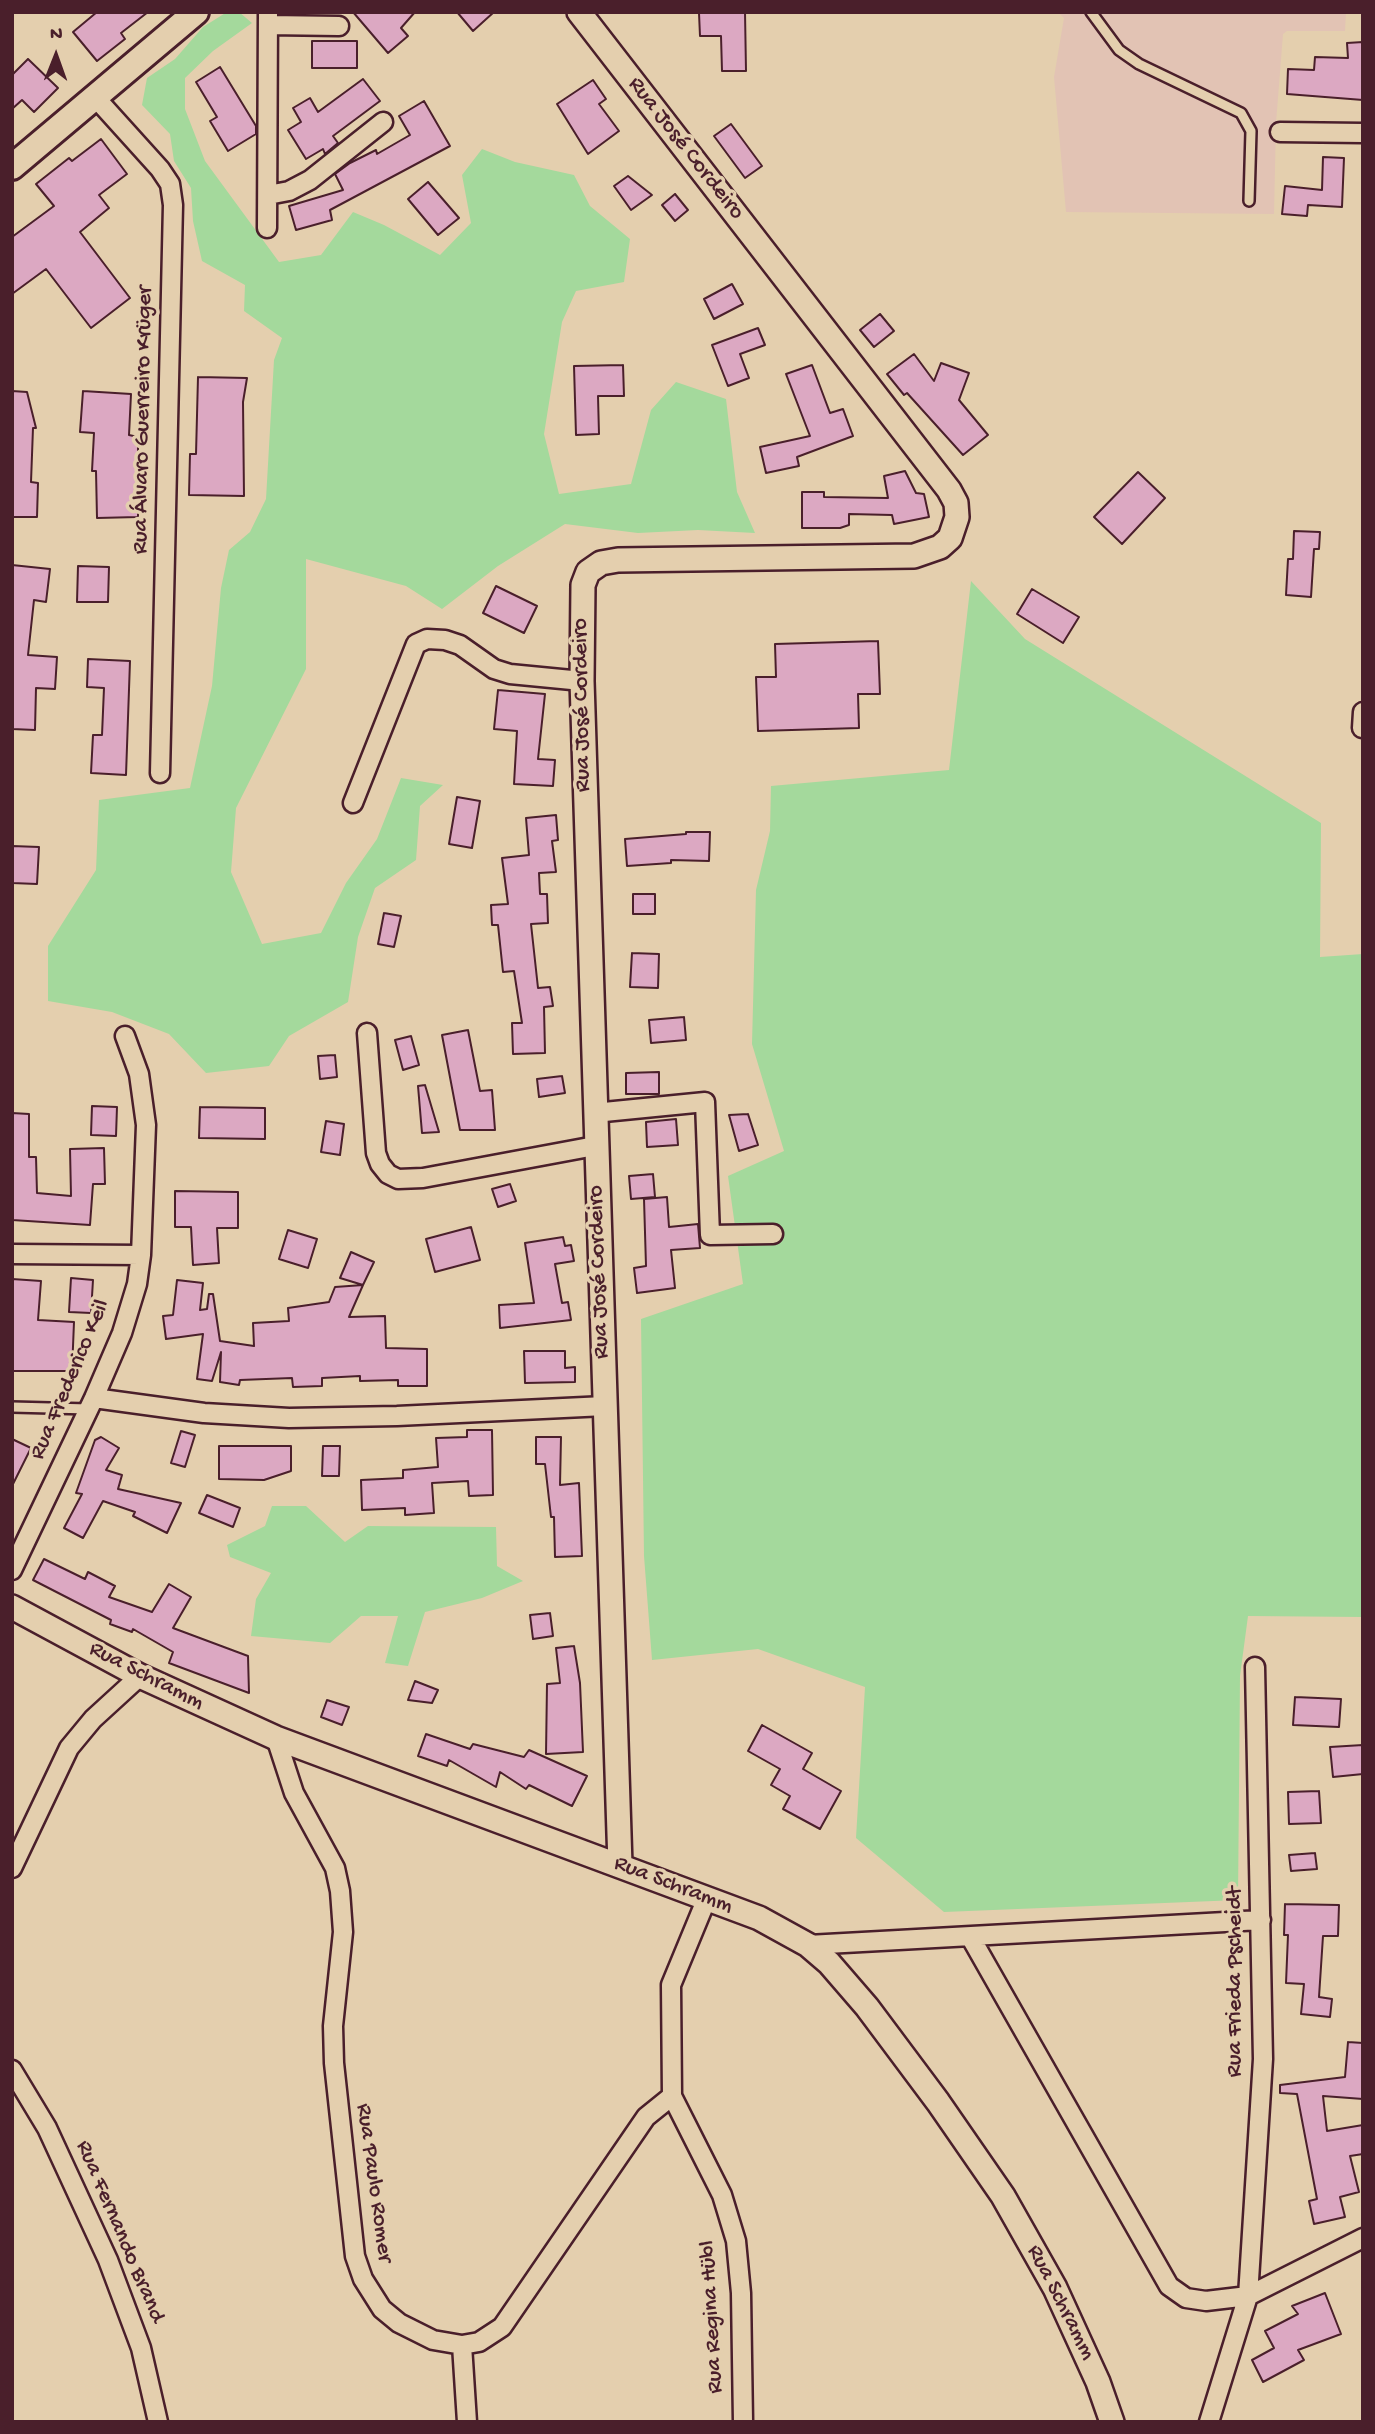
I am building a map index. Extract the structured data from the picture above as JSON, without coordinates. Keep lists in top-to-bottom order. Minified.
{"streets":{"street":["Rua José Cordeiro","Rua Álvaro Guerreiro Krüger","Rua Frederico Keil","Rua Schramm","Rua Frieda Pscheidt","Rua Paulo Romer","Rua Fernando Brand","Rua Regina Hübl"]},"crossings":[["Rua José Cordeiro","Rua Schramm"],["Rua Schramm","Rua Paulo Romer"]],"north":"top"}
